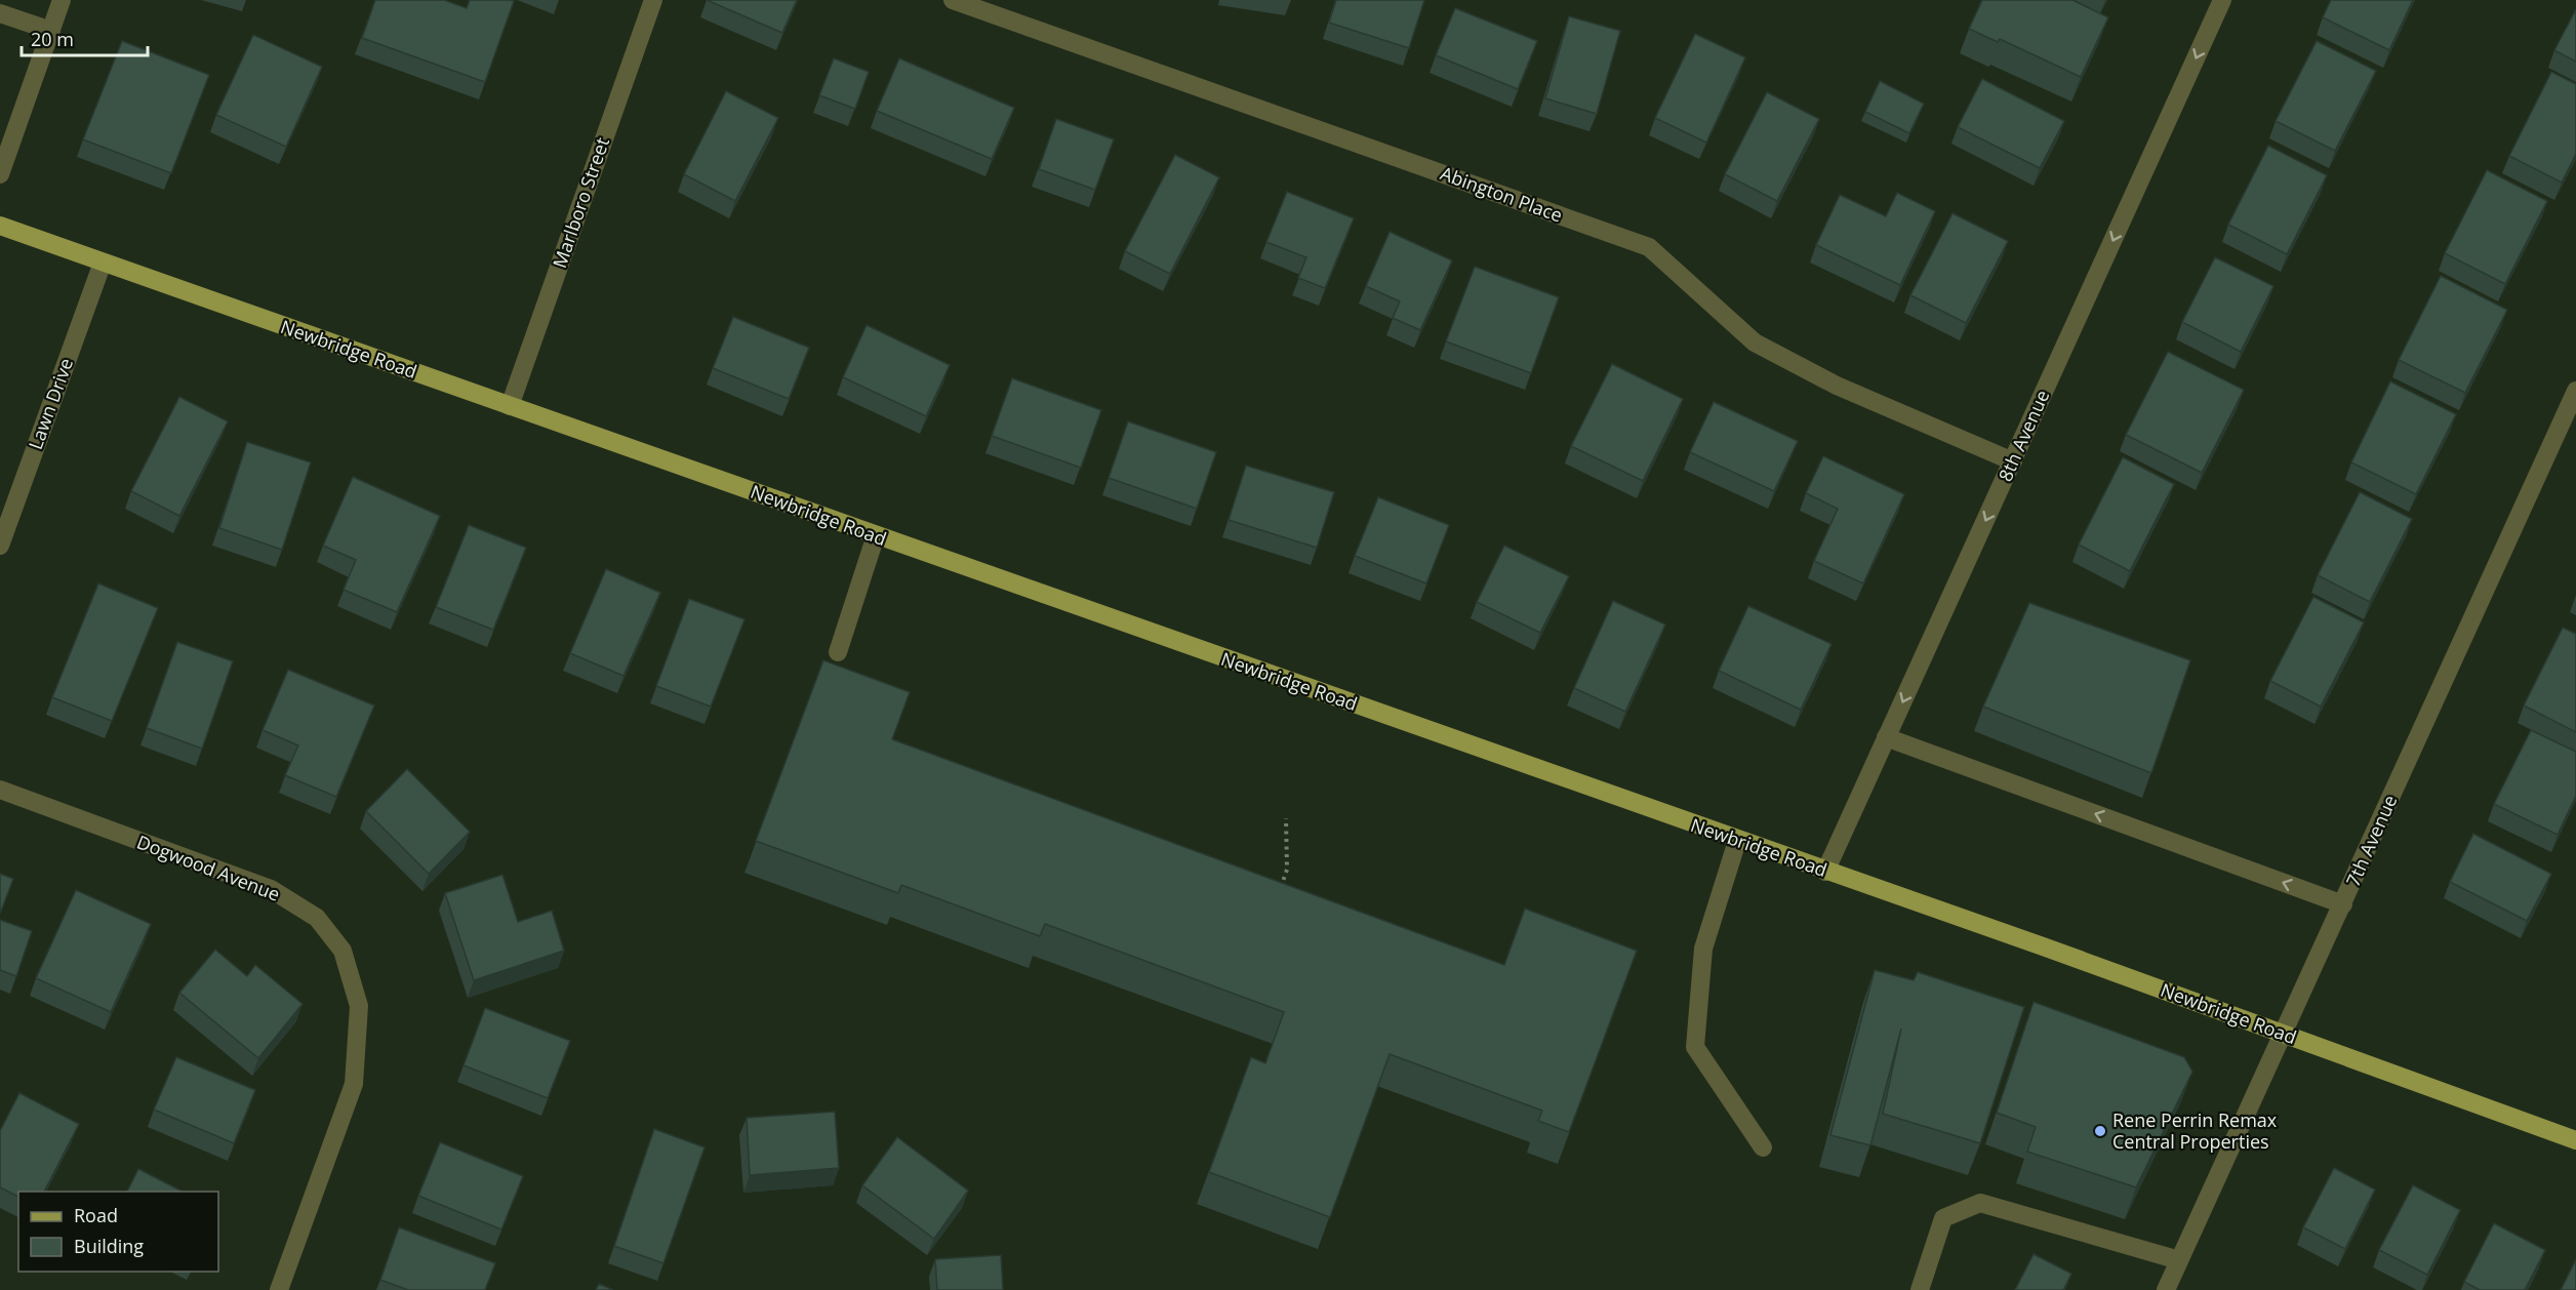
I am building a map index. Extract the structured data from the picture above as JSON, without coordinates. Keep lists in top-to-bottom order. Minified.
{"streets":{"main road":["Newbridge Road"],"street":["Abington Place","Marlboro Street","Lawn Drive","8th Avenue","7th Avenue","Dogwood Avenue"]},"crossings":[["Abington Place","8th Avenue"],["Marlboro Street","Newbridge Road"],["Newbridge Road","Lawn Drive"],["Newbridge Road","8th Avenue"],["Newbridge Road","7th Avenue"]],"one_way":["8th Avenue"],"places":["Rene Perrin Remax Central Properties"],"legend":["Road","Building"],"scale_bar":"20 m"}
